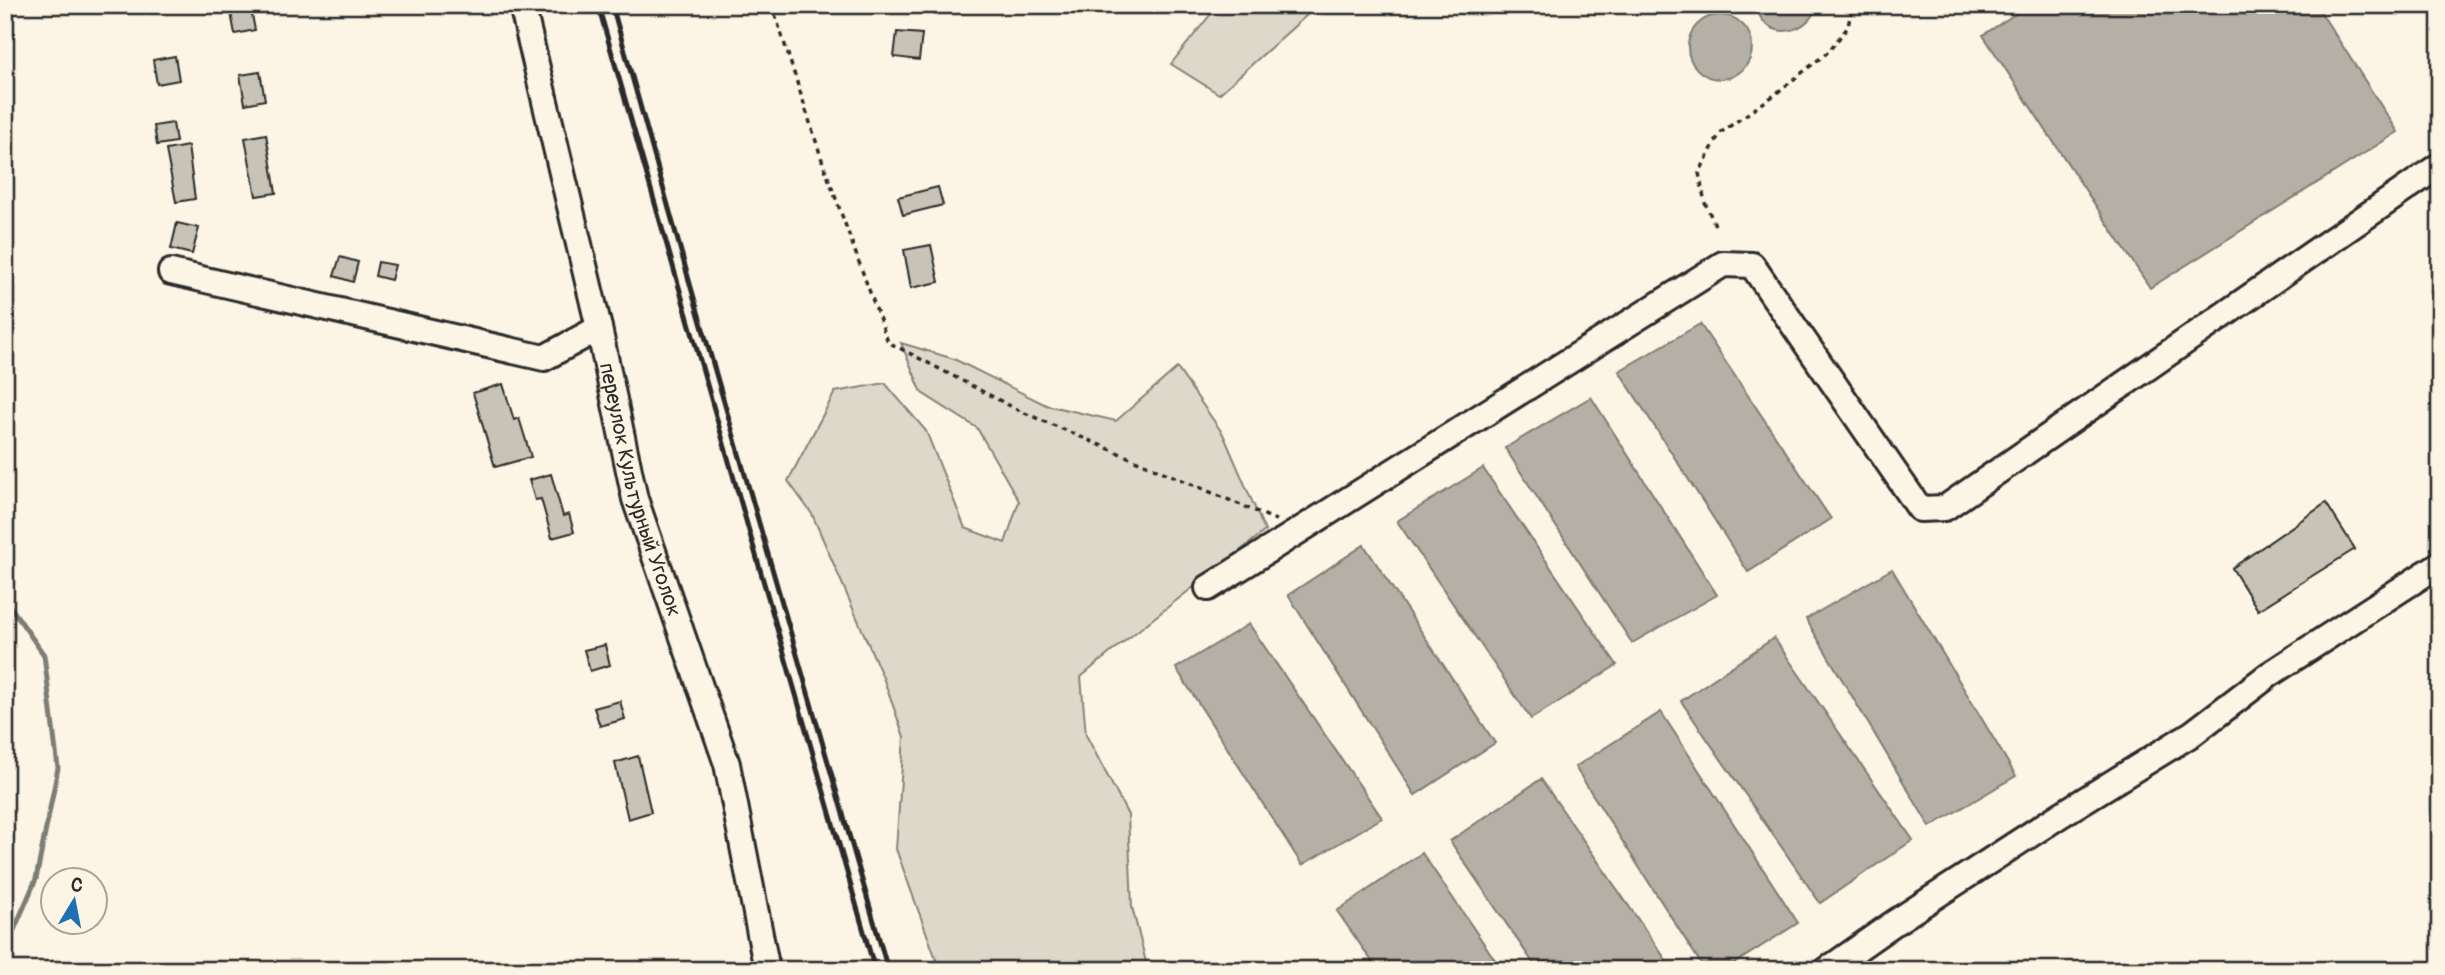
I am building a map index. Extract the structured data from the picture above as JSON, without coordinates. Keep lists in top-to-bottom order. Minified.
{"streets":{"street":["переулок Культурный Уголок"]},"north":"top"}
